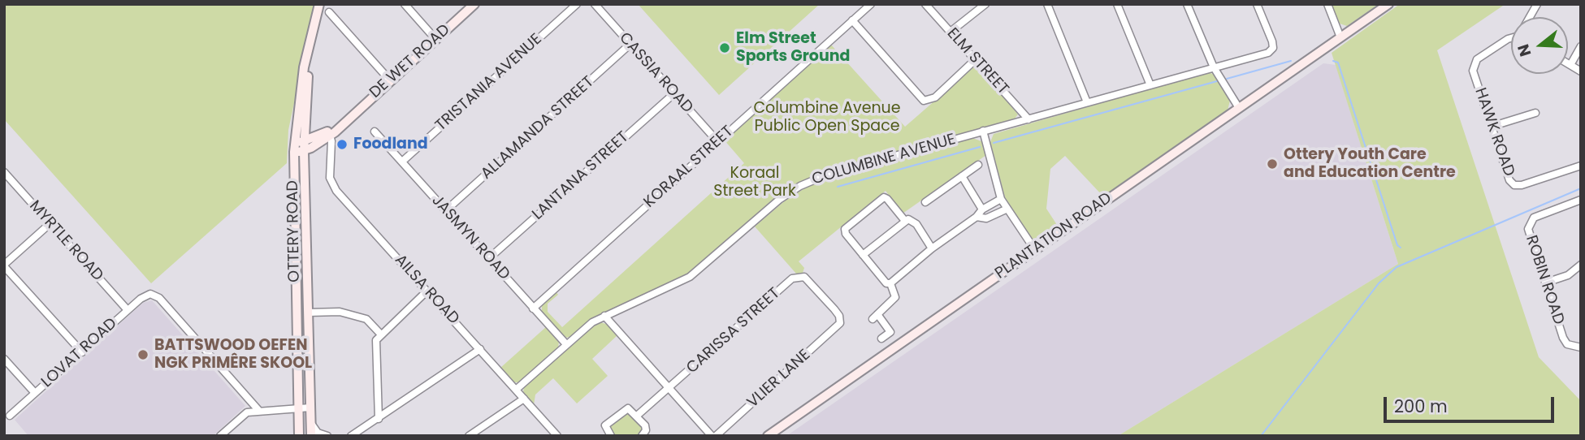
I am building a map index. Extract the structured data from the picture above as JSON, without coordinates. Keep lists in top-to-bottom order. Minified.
{"streets":{"street":["DE WET ROAD","ELM STREET","CASSIA ROAD","TRISTANIA AVENUE","ALLAMANDA STREET","HAWK ROAD","COLUMBINE AVENUE","KORAAL STREET","LANTANA STREET","OTTERY ROAD","PLANTATION ROAD","JASMYN ROAD","MYRTLE ROAD","ROBIN ROAD","AILSA ROAD","CARISSA STREET","LOVAT ROAD","VLIER LANE"]},"crossings":[["DE WET ROAD","OTTERY ROAD"],["DE WET ROAD","AILSA ROAD"],["ELM STREET","COLUMBINE AVENUE"],["CASSIA ROAD","ALLAMANDA STREET"],["CASSIA ROAD","KORAAL STREET"],["CASSIA ROAD","LANTANA STREET"],["TRISTANIA AVENUE","JASMYN ROAD"],["ALLAMANDA STREET","JASMYN ROAD"],["COLUMBINE AVENUE","JASMYN ROAD"],["COLUMBINE AVENUE","AILSA ROAD"],["KORAAL STREET","JASMYN ROAD"],["LANTANA STREET","JASMYN ROAD"],["MYRTLE ROAD","LOVAT ROAD"],["CARISSA STREET","VLIER LANE"]],"parks":["Columbine Avenue Public Open Space","Koraal Street Park"],"places":["Elm Street Sports Ground","Foodland","Ottery Youth Care and Education Centre","BATTSWOOD OEFEN NGK PRIMÊRE SKOOL"],"scale_bar":"200 m","north":"left"}
